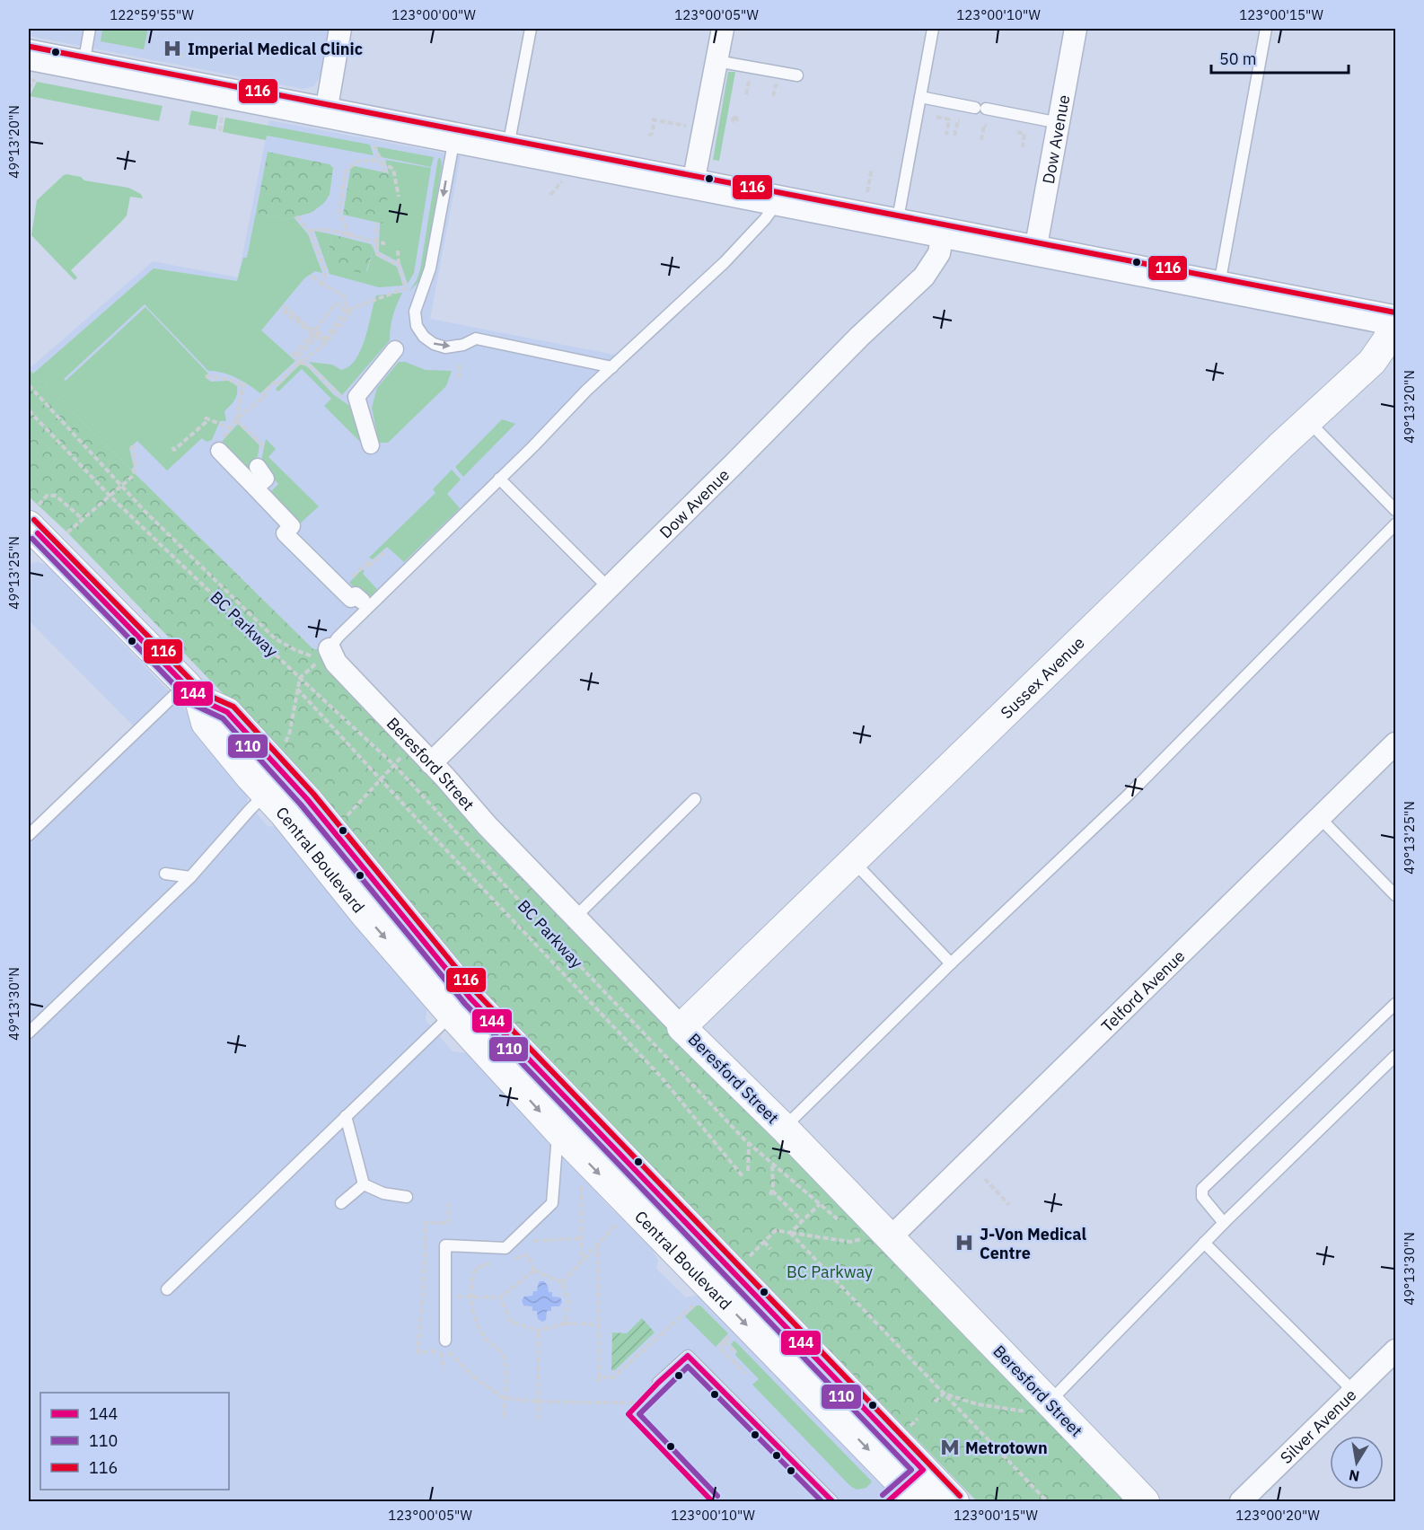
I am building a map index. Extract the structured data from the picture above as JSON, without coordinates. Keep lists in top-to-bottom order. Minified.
{"streets":{"street":["Dow Avenue","Sussex Avenue","Beresford Street","Central Boulevard","Telford Avenue","Silver Avenue"],"path":["BC Parkway"]},"crossings":[["Dow Avenue","Beresford Street"],["Sussex Avenue","Beresford Street"],["Beresford Street","Telford Avenue"]],"parks":["BC Parkway"],"places":{"hospital":["Imperial Medical Clinic","J-Von Medical Centre"],"metro station":["Metrotown"]},"lines":["transit line 116","transit line 144","transit line 110"],"legend":["144","110","116"],"scale_bar":"50 m","north":"bottom","coordinates":["122°59'55\"W","123°00'00\"W","123°00'05\"W","123°00'10\"W","123°00'15\"W","49°13'20\"N","49°13'25\"N","49°13'30\"N","123°00'20\"W"]}
